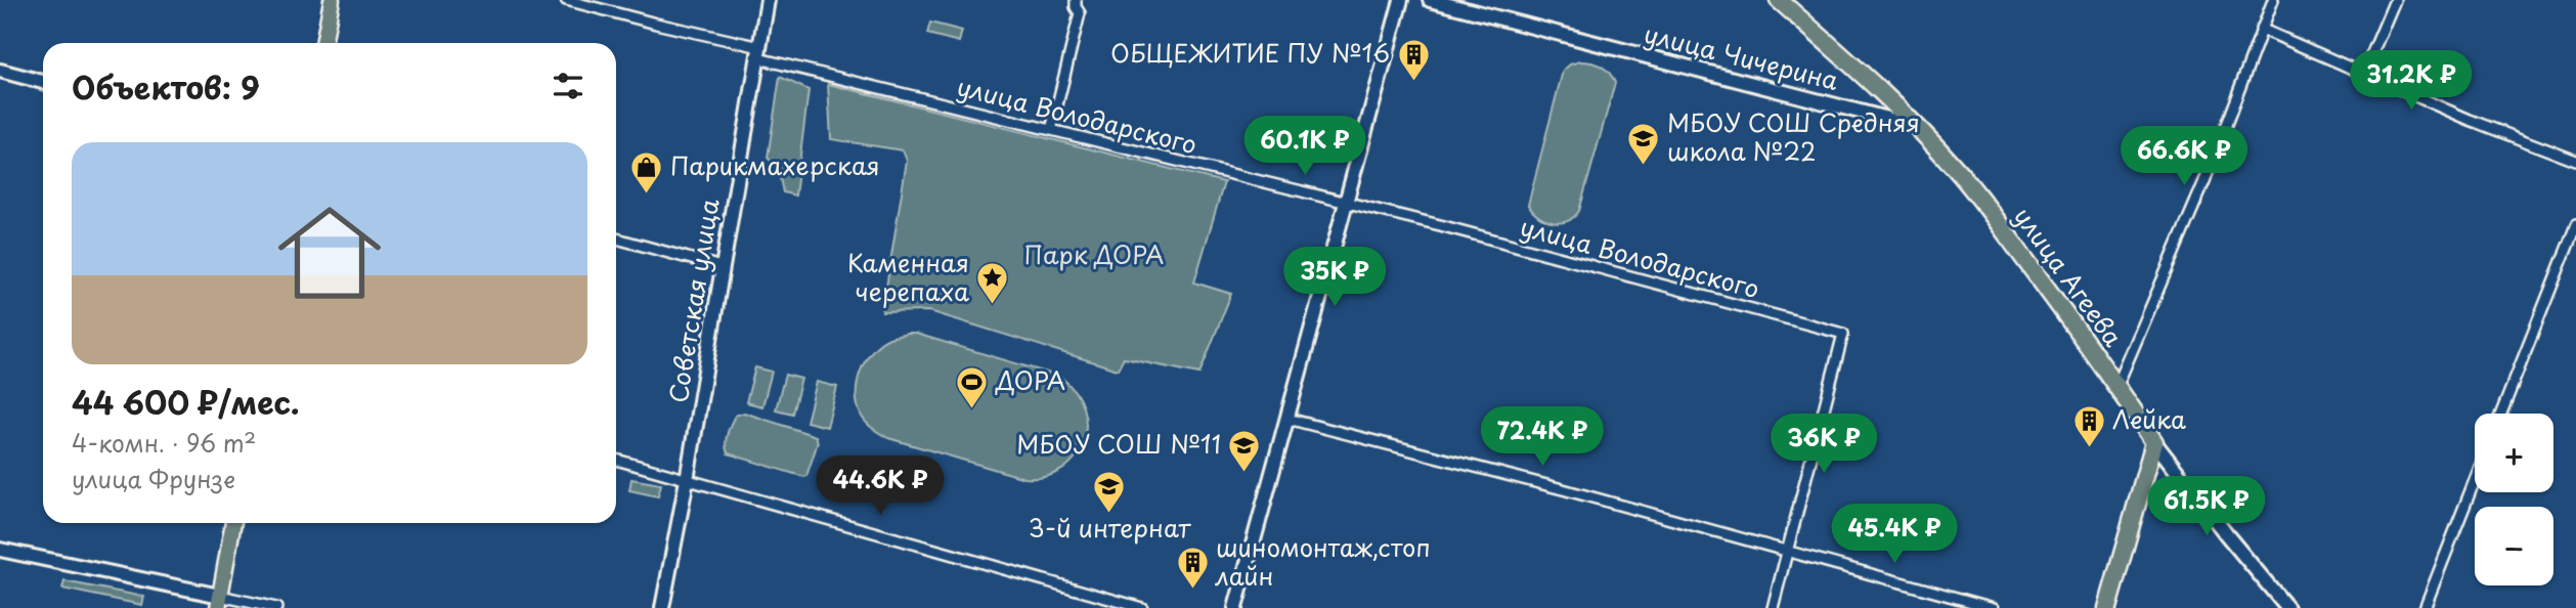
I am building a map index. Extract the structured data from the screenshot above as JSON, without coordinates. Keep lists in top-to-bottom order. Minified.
{"streets":{"highway":["улица Агеева"],"main road":["улица Чичерина","Советская улица"],"street":["улица Володарского"]},"crossings":[["улица Чичерина","улица Агеева"],["улица Володарского","Советская улица"]],"parks":["Парк ДОРА"],"places":{"building":["ОБЩЕЖИТИЕ ПУ №16","Лейка","шиномонтаж,стоп лайн"],"school or university":["МБОУ СОШ Средняя школа №22","МБОУ СОШ №11","3-й интернат"],"shop":["Парикмахерская"],"place":["Каменная черепаха"],"sports":["ДОРА"]},"page":{"heading":"Объектов: 9","price":["31.2K ₽","60.1K ₽","66.6K ₽","35K ₽","72.4K ₽","36K ₽","44.6K ₽","61.5K ₽","45.4K ₽"],"list":[{"name":"44 600 ₽/мес.","note":"4-комн. · 96 m² · улица Фрунзе"}],"map_buttons":["+","−"]}}
